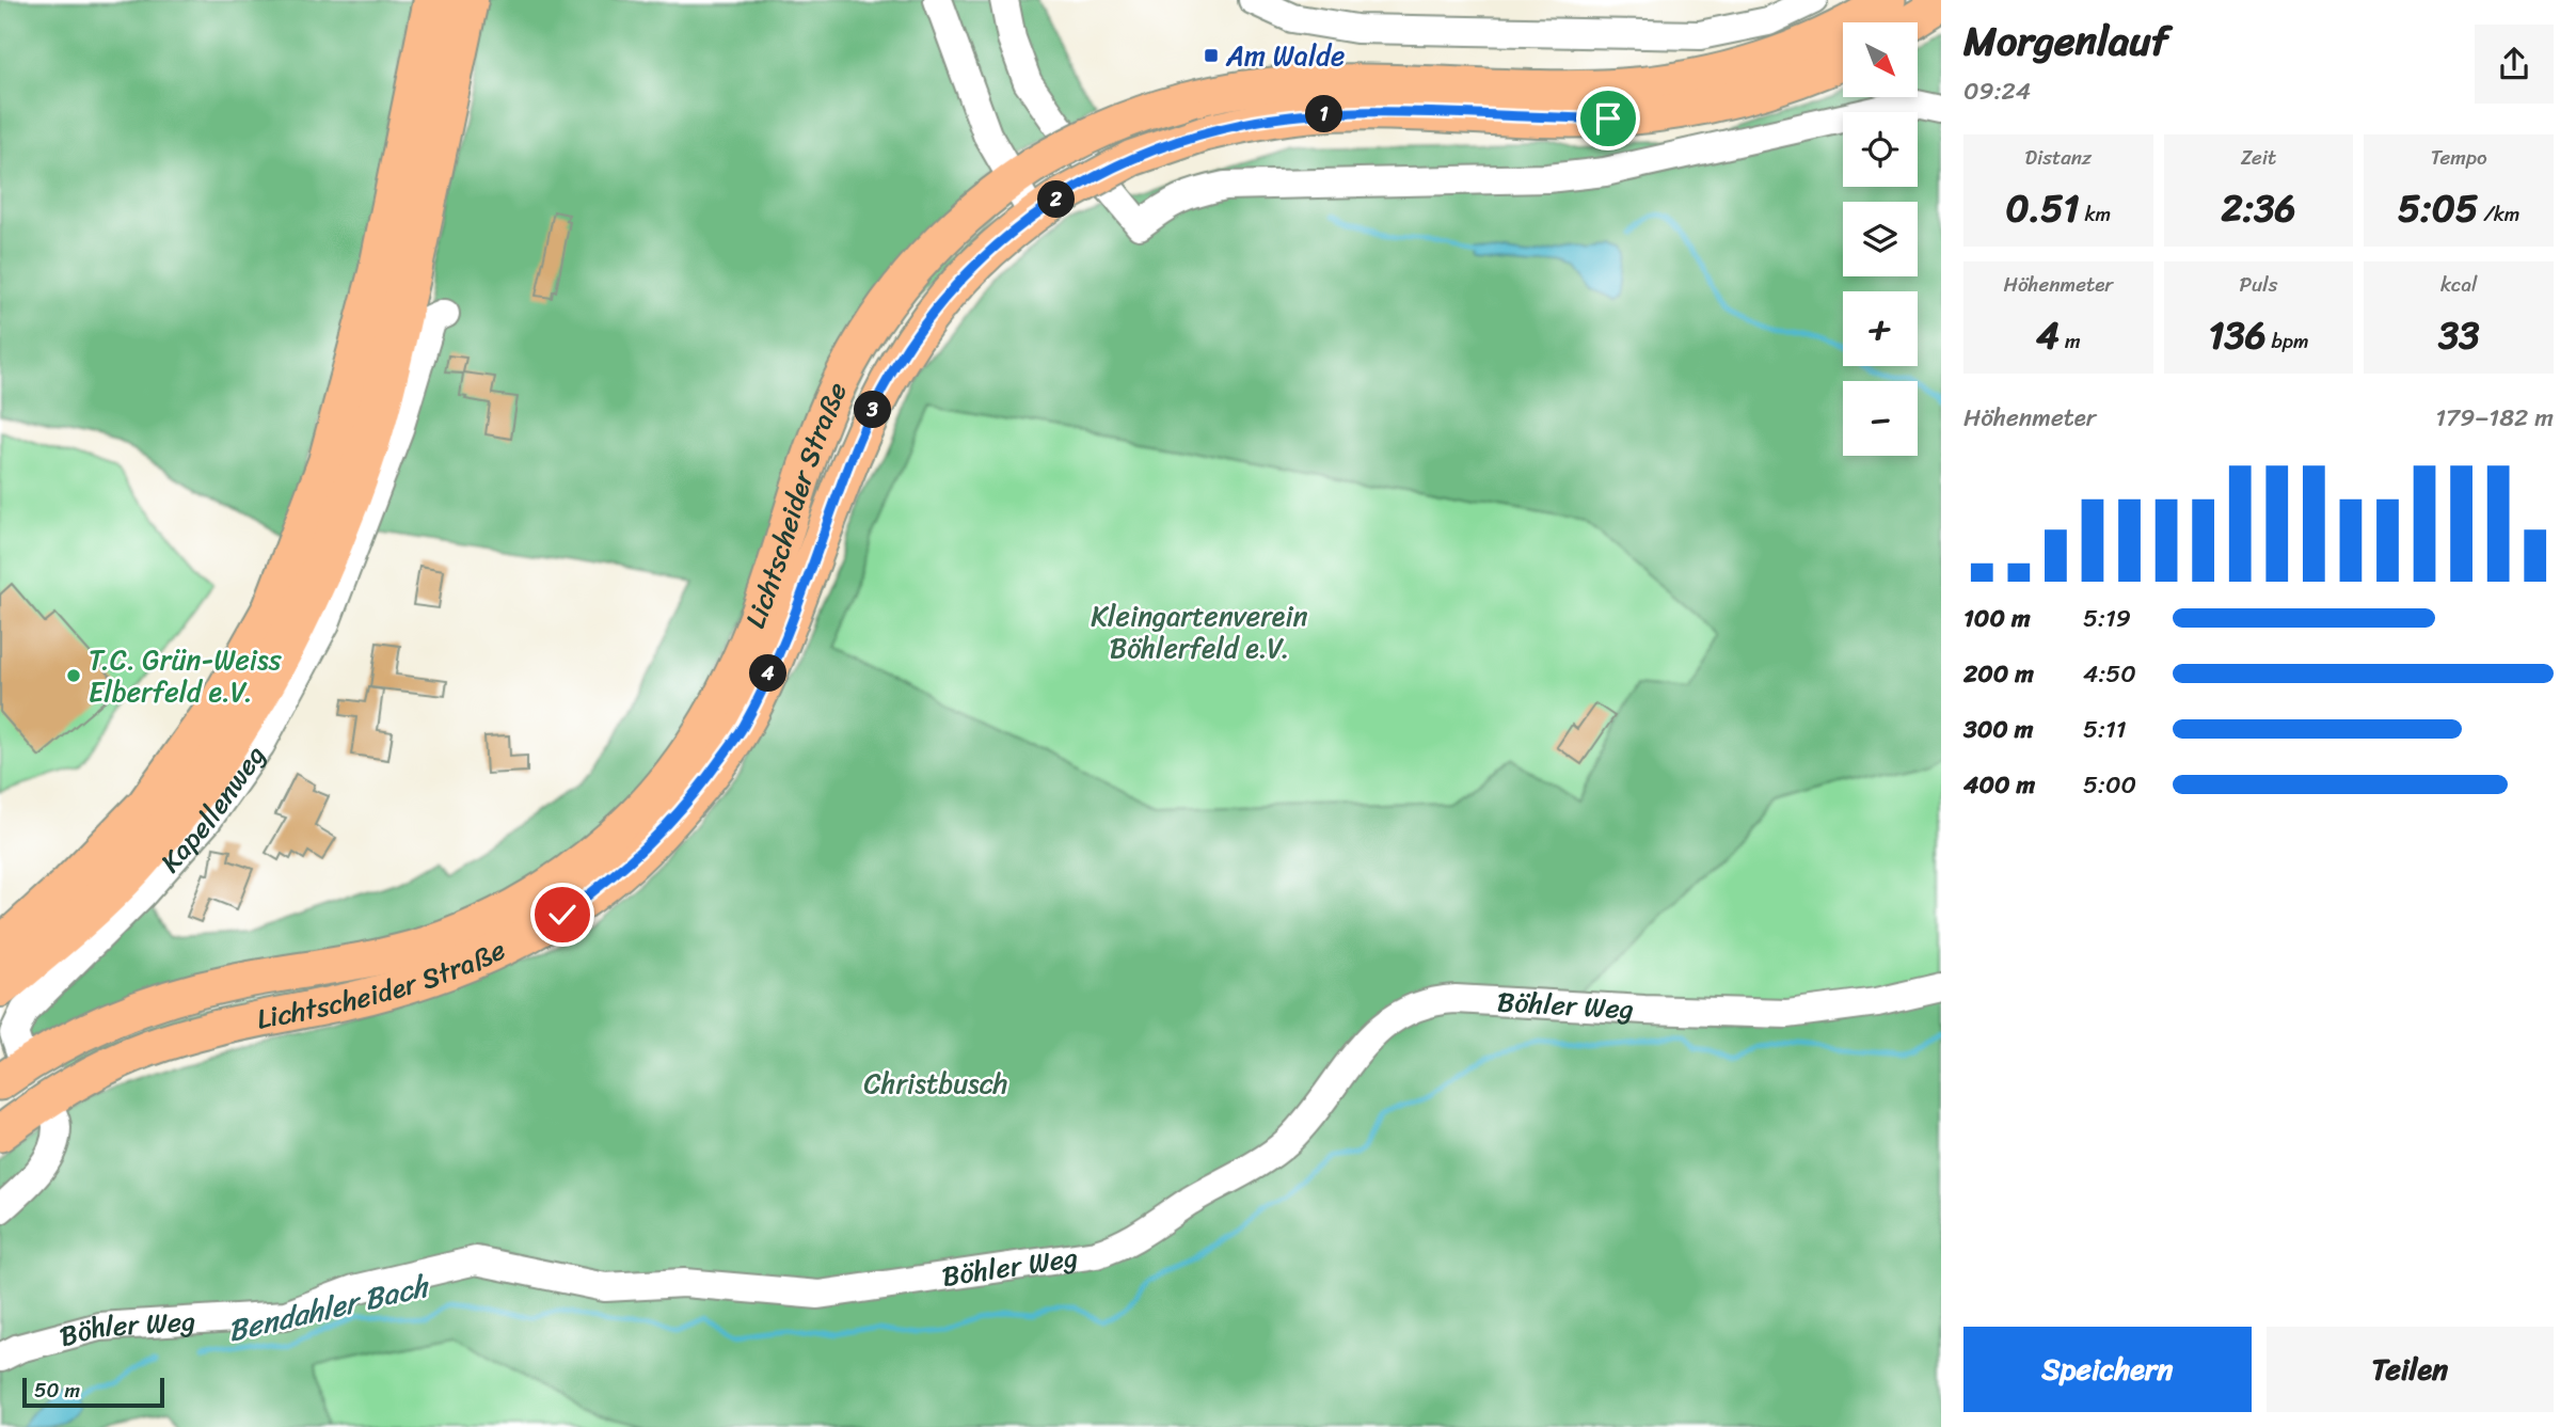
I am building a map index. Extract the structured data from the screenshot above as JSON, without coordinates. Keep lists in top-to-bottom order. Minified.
{"streets":{"main road":["Lichtscheider Straße","Kapellenweg"],"street":["Böhler Weg"]},"crossings":[["Lichtscheider Straße","Kapellenweg"]],"water":["Bendahler Bach"],"parks":["Kleingartenverein Böhlerfeld e.V.","Christbusch"],"places":{"transit":["Am Walde"],"other":["T.C. Grün-Weiss Elberfeld e.V."]},"scale_bar":"50 m","north":"bottom right","page":{"heading":["Morgenlauf","09:24"],"map_buttons":["+","−"],"pins":["1","2","3","4"],"stats":[["Distanz","0.51 km"],["Zeit","2:36"],["Tempo","5:05 /km"],["Höhenmeter","4 m"],["Puls","136 bpm"],["kcal","33"]],"chart":["Höhenmeter","179–182 m"],"list":[{"name":"100 m","note":"5:19"},{"name":"200 m","note":"4:50"},{"name":"300 m","note":"5:11"},{"name":"400 m","note":"5:00"}],"buttons":["Speichern","Teilen"],"scale":"50 m"}}
